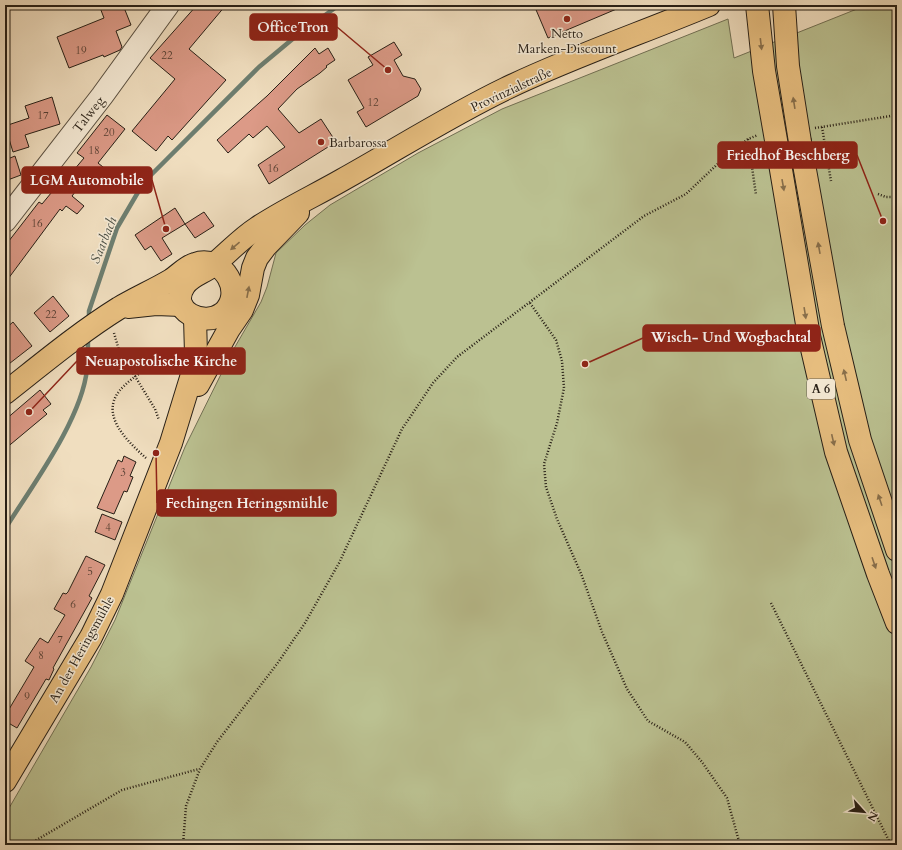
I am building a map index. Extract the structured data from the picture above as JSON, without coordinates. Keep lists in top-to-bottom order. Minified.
{"streets":{"main road":["Provinzialstraße","A 6","An der Heringsmühle"],"street":["Talweg"]},"crossings":[["Provinzialstraße","An der Heringsmühle"]],"water":["Saarbach"],"places":["Netto Marken-Discount","OfficeTron","Barbarossa","Friedhof Beschberg","LGM Automobile","Wisch- Und Wogbachtal","Neuapostolische Kirche","Fechingen Heringsmühle"],"house_numbers":["19","22","12","17","20","18","16","16","22","3","4","5","6","7","8","9"],"north":"bottom right"}
